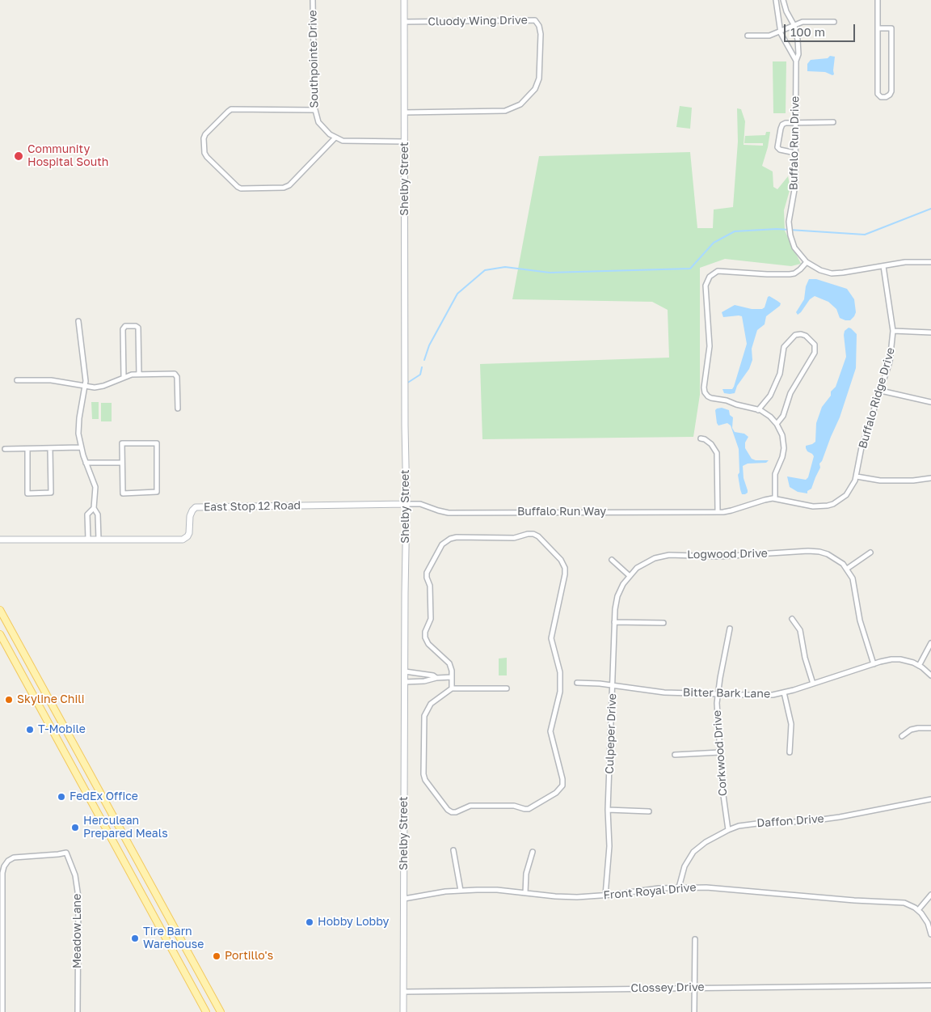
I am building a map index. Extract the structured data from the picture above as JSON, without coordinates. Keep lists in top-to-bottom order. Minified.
{"streets":{"street":["Cluody Wing Drive","Southpointe Drive","Buffalo Run Drive","Shelby Street","Buffalo Ridge Drive","East Stop 12 Road","Buffalo Run Way","Logwood Drive","Bitter Bark Lane","Culpeper Drive","Corkwood Drive","Daffon Drive","Front Royal Drive","Meadow Lane","Clossey Drive"]},"crossings":[["Cluody Wing Drive","Shelby Street"],["Southpointe Drive","Shelby Street"],["Buffalo Run Drive","Buffalo Ridge Drive"],["Shelby Street","East Stop 12 Road"],["Shelby Street","Buffalo Run Way"],["Shelby Street","Front Royal Drive"],["Shelby Street","Clossey Drive"],["Buffalo Ridge Drive","Buffalo Run Way"],["East Stop 12 Road","Buffalo Run Way"],["Logwood Drive","Culpeper Drive"],["Bitter Bark Lane","Culpeper Drive"],["Bitter Bark Lane","Corkwood Drive"],["Culpeper Drive","Front Royal Drive"],["Corkwood Drive","Daffon Drive"],["Daffon Drive","Front Royal Drive"]],"places":["Community Hospital South","Skyline Chili","T-Mobile","FedEx Office","Herculean Prepared Meals","Hobby Lobby","Tire Barn Warehouse","Portillo's"],"scale_bar":"100 m"}
